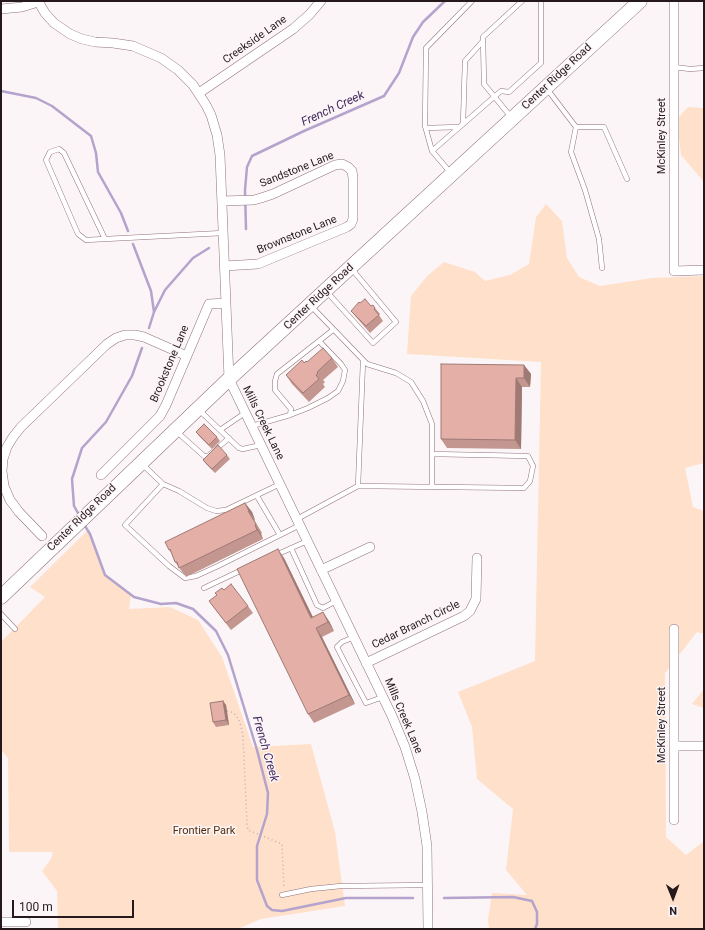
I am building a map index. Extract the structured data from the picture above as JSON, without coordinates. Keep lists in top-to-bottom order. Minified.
{"streets":{"main road":["Center Ridge Road"],"street":["Creekside Lane","McKinley Street","Sandstone Lane","Brownstone Lane","Brookstone Lane","Mills Creek Lane","Cedar Branch Circle"]},"crossings":[["Creekside Lane","Mills Creek Lane"],["Center Ridge Road","Mills Creek Lane"],["Sandstone Lane","Brownstone Lane"],["Sandstone Lane","Mills Creek Lane"],["Brownstone Lane","Mills Creek Lane"],["Brookstone Lane","Mills Creek Lane"],["Mills Creek Lane","Cedar Branch Circle"]],"water":["French Creek"],"parks":["Frontier Park"],"scale_bar":"100 m","north":"bottom"}
